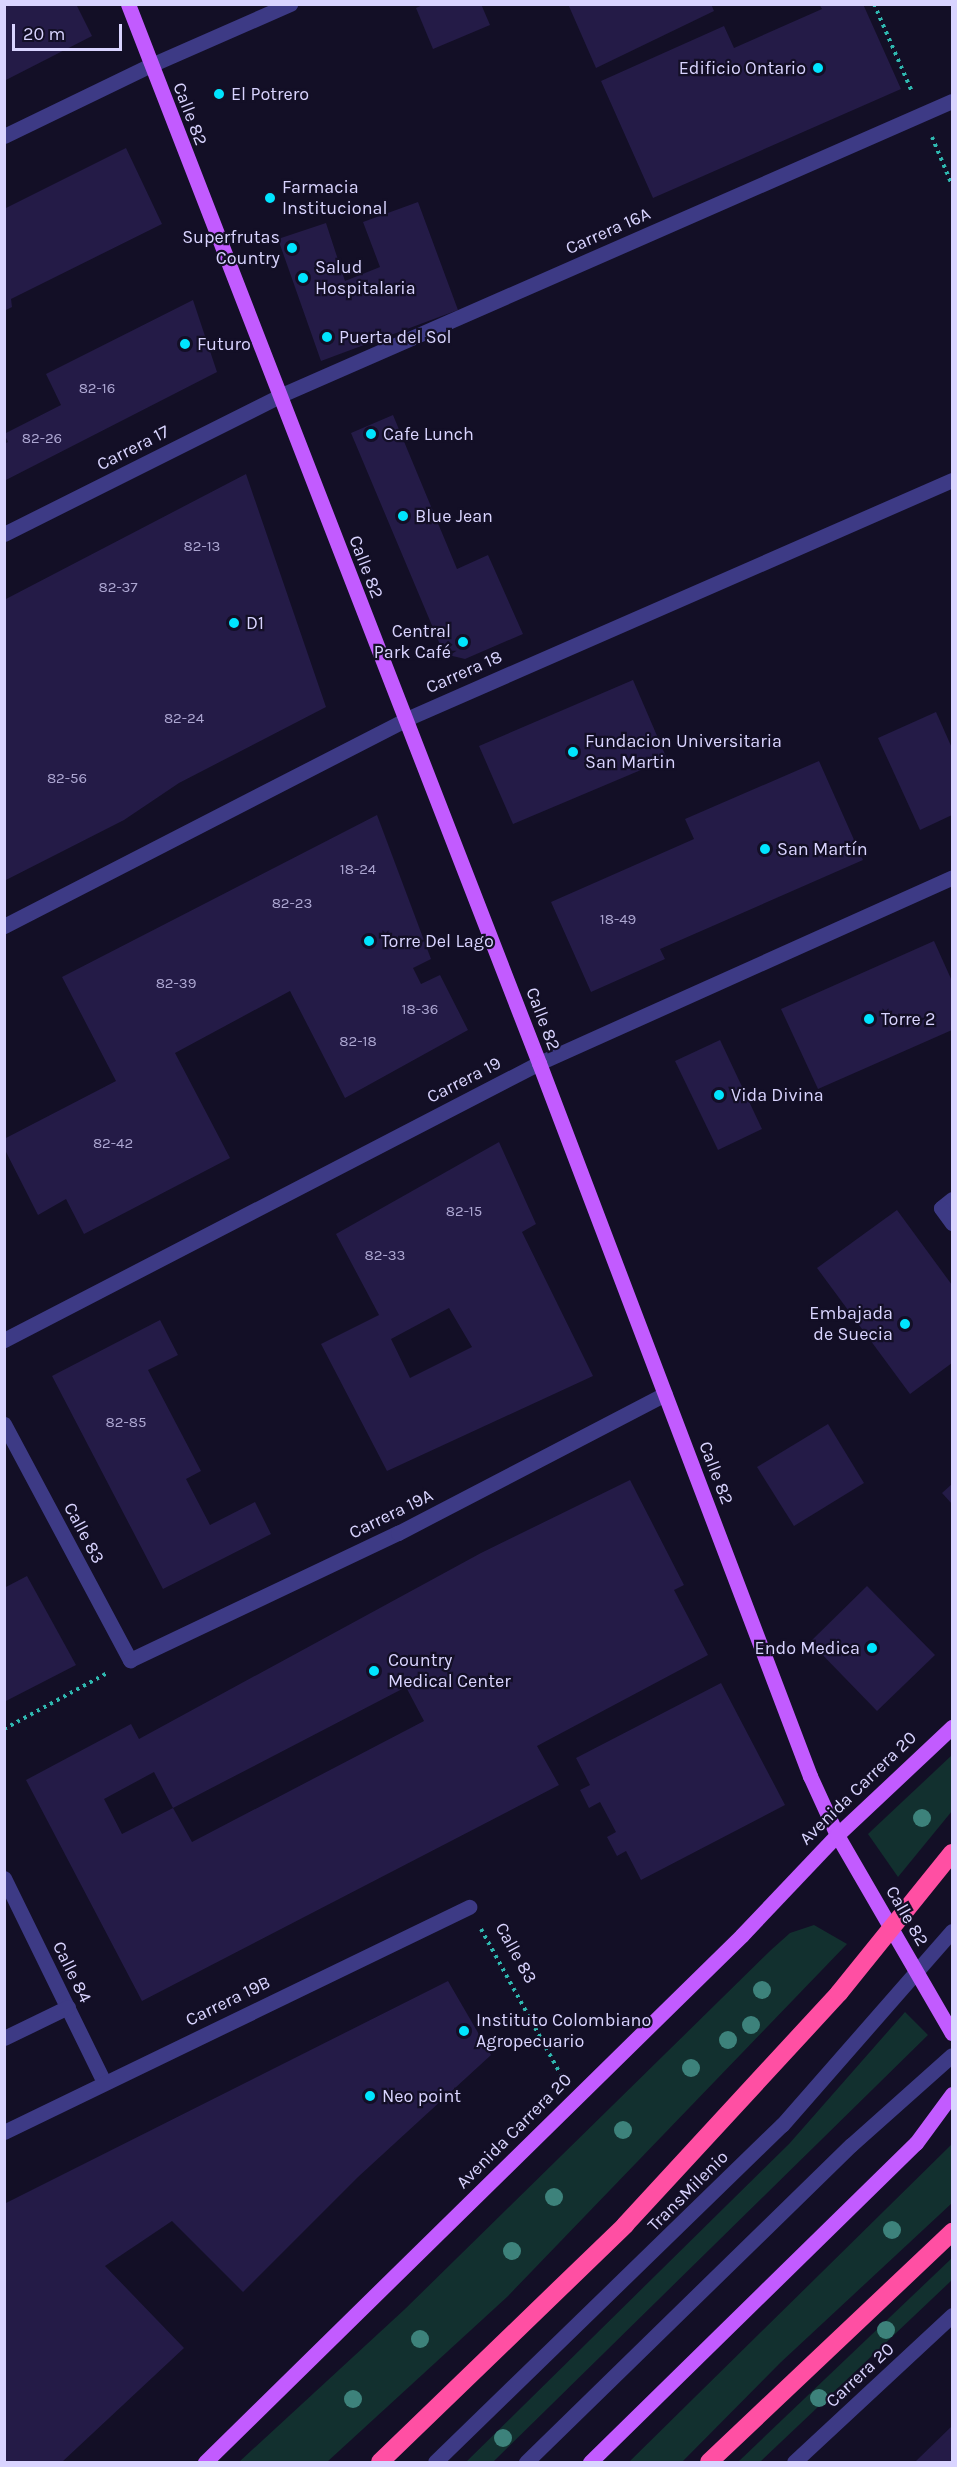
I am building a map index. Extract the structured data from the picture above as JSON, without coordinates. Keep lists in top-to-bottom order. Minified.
{"streets":{"main road":["Calle 82","Avenida Carrera 20"],"street":["Carrera 16A","Carrera 17","Carrera 18","Carrera 19","Carrera 19A","Calle 83","Calle 84","Carrera 19B","TransMilenio","Carrera 20"]},"crossings":[["Calle 82","Carrera 16A"],["Calle 82","Carrera 17"],["Calle 82","Carrera 18"],["Calle 82","Carrera 19"],["Calle 82","Carrera 19A"],["Calle 82","Avenida Carrera 20"],["Calle 82","TransMilenio"],["Carrera 16A","Carrera 17"],["Carrera 19A","Calle 83"],["Calle 83","Carrera 19B"],["Calle 84","Carrera 19B"]],"places":["Edificio Ontario","El Potrero","Farmacia Institucional","Superfrutas Country","Salud Hospitalaria","Puerta del Sol","Futuro","Cafe Lunch","Blue Jean","D1","Central Park Café","Fundacion Universitaria San Martin","San Martín","Torre Del Lago","Torre 2","Vida Divina","Embajada de Suecia","Endo Medica","Country Medical Center","Instituto Colombiano Agropecuario","Neo point"],"house_numbers":["82-16","82-26","82-13","82-37","82-24","82-56","18-24","82-23","18-49","82-39","18-36","82-18","82-42","82-15","82-33","82-85"],"scale_bar":"20 m"}
